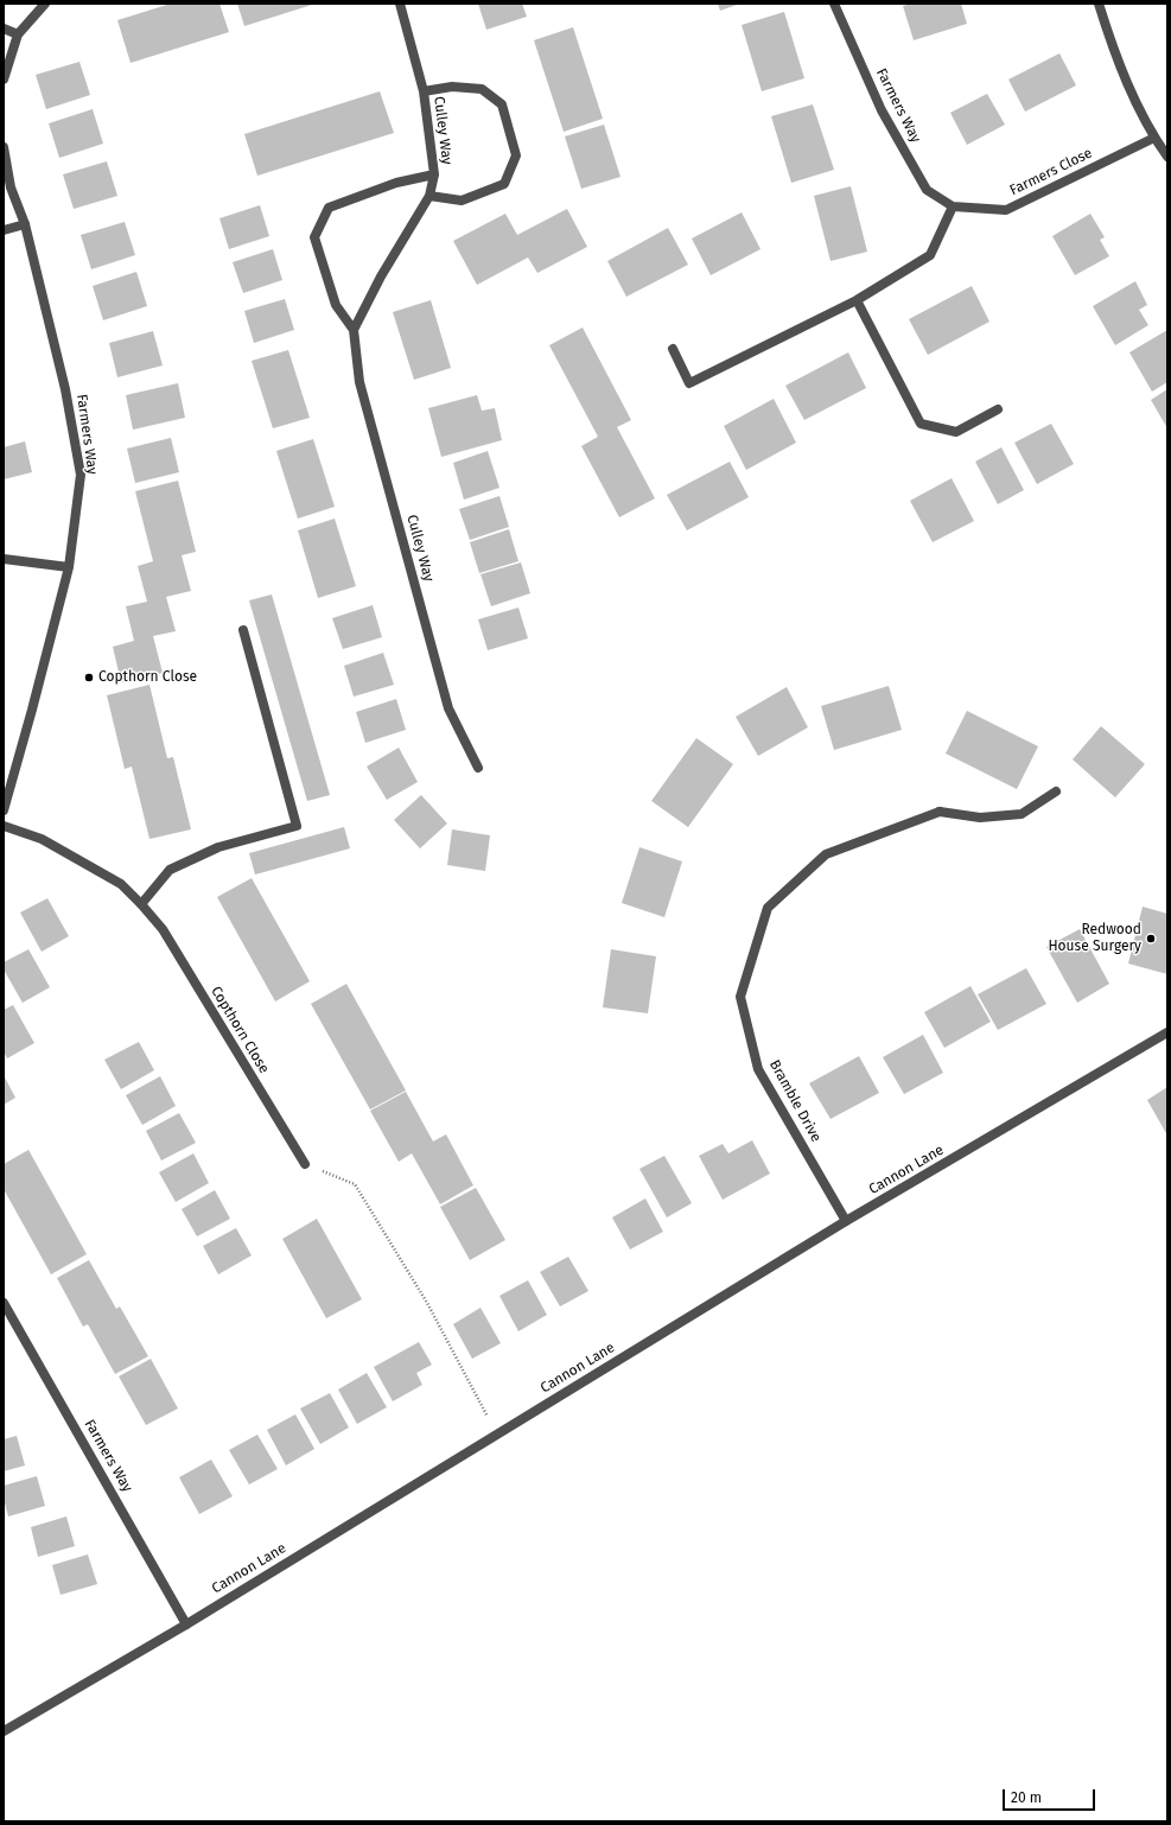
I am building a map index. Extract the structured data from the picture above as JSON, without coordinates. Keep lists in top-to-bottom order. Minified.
{"streets":{"street":["Farmers Way","Culley Way","Farmers Close","Copthorn Close","Bramble Drive","Cannon Lane"]},"crossings":[["Farmers Way","Farmers Close"],["Farmers Way","Cannon Lane"],["Bramble Drive","Cannon Lane"]],"places":["Copthorn Close","Redwood House Surgery"],"scale_bar":"20 m"}
